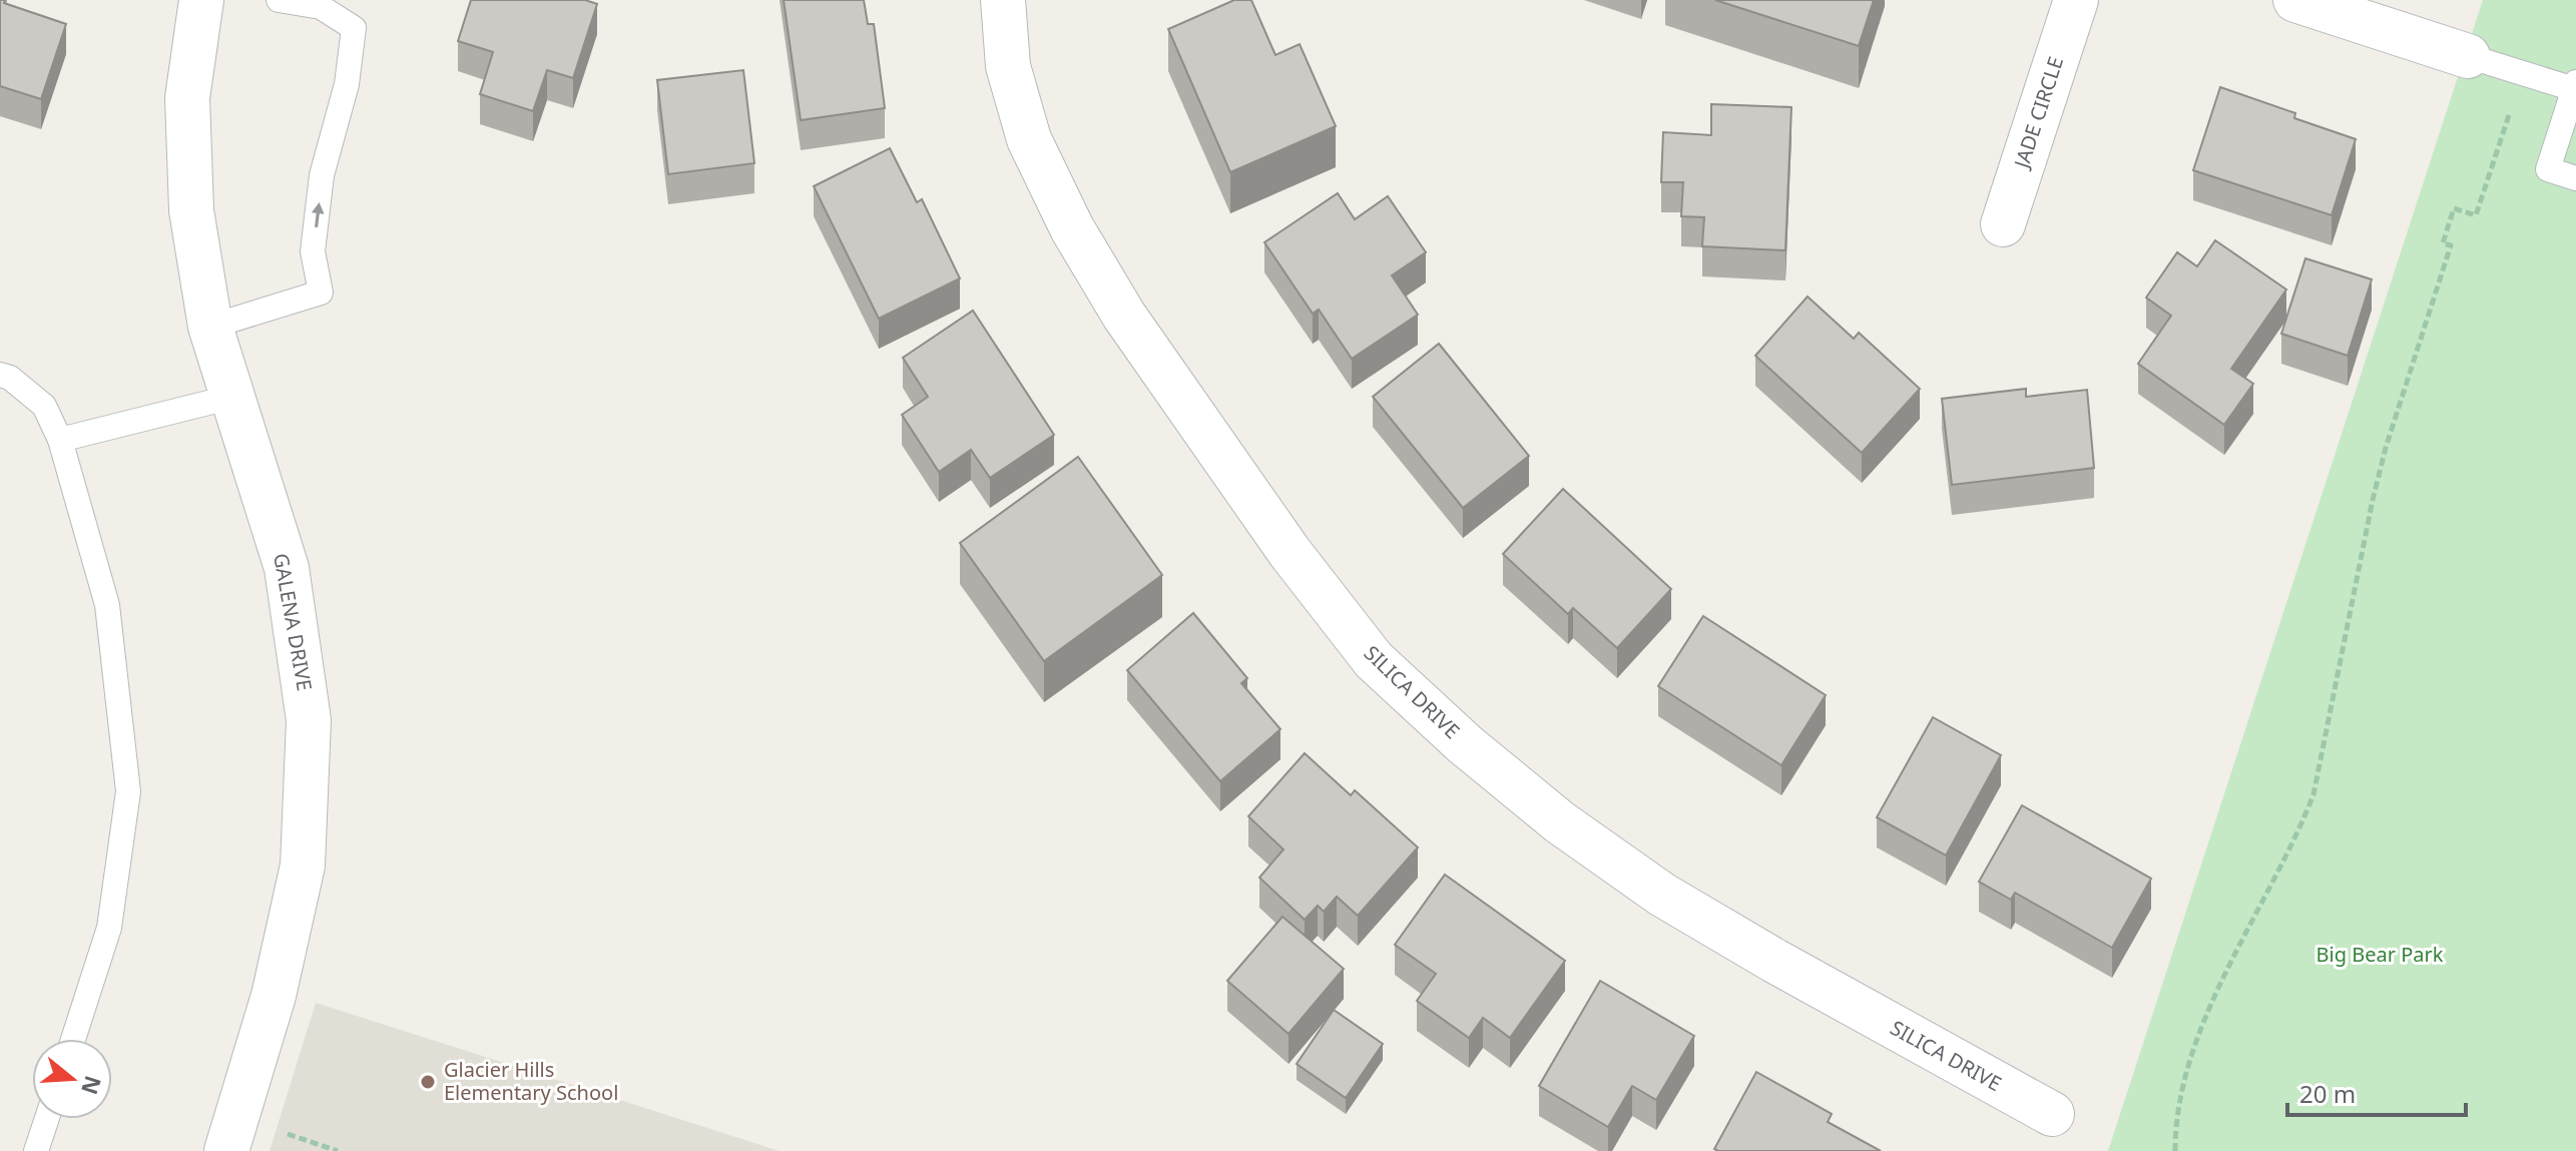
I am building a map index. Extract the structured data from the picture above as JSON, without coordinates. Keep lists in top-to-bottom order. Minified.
{"streets":{"street":["JADE CIRCLE","GALENA DRIVE","SILICA DRIVE"]},"parks":["Big Bear Park"],"places":["Glacier Hills Elementary School"],"scale_bar":"20 m","north":"right"}
